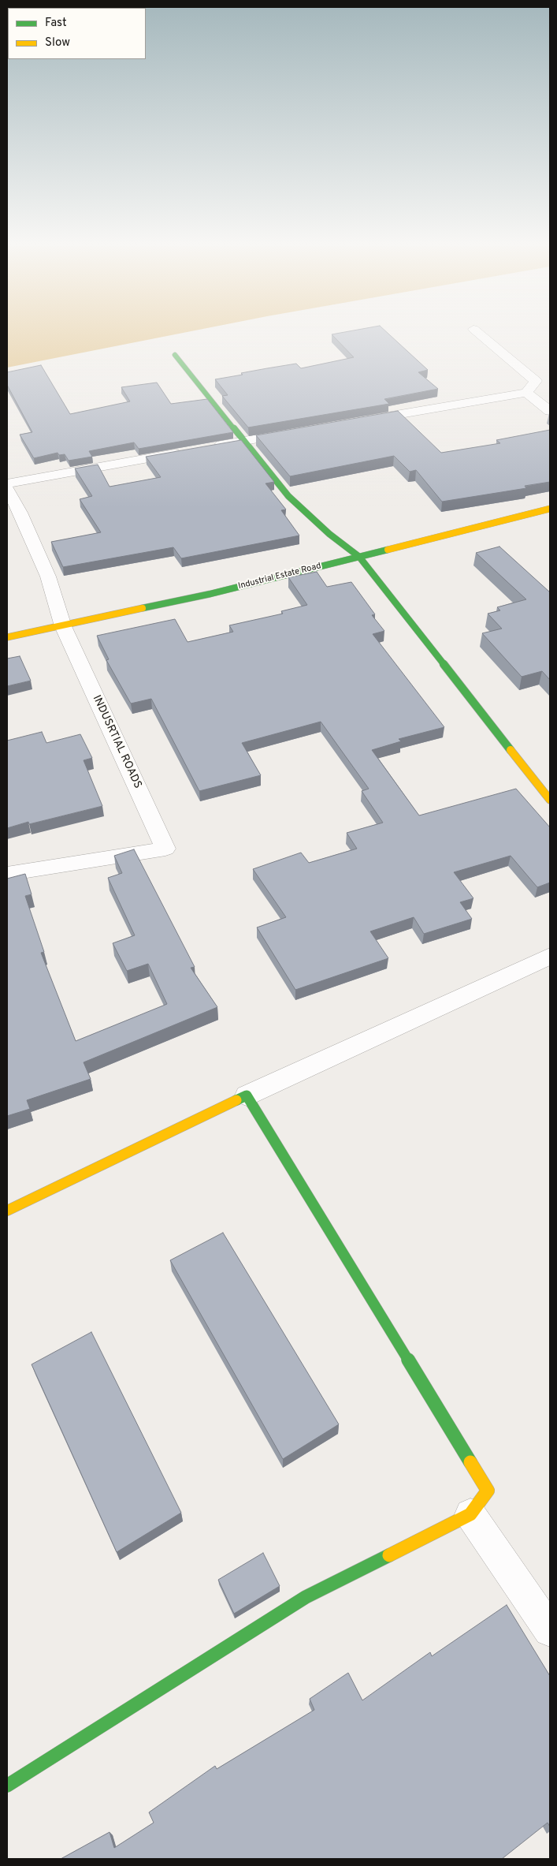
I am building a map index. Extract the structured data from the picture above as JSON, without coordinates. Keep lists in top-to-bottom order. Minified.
{"streets":{"street":["Industrial Estate Road","INDUSRTIAL ROADS"]},"crossings":[["Industrial Estate Road","INDUSRTIAL ROADS"]],"legend":["Fast","Slow"]}
